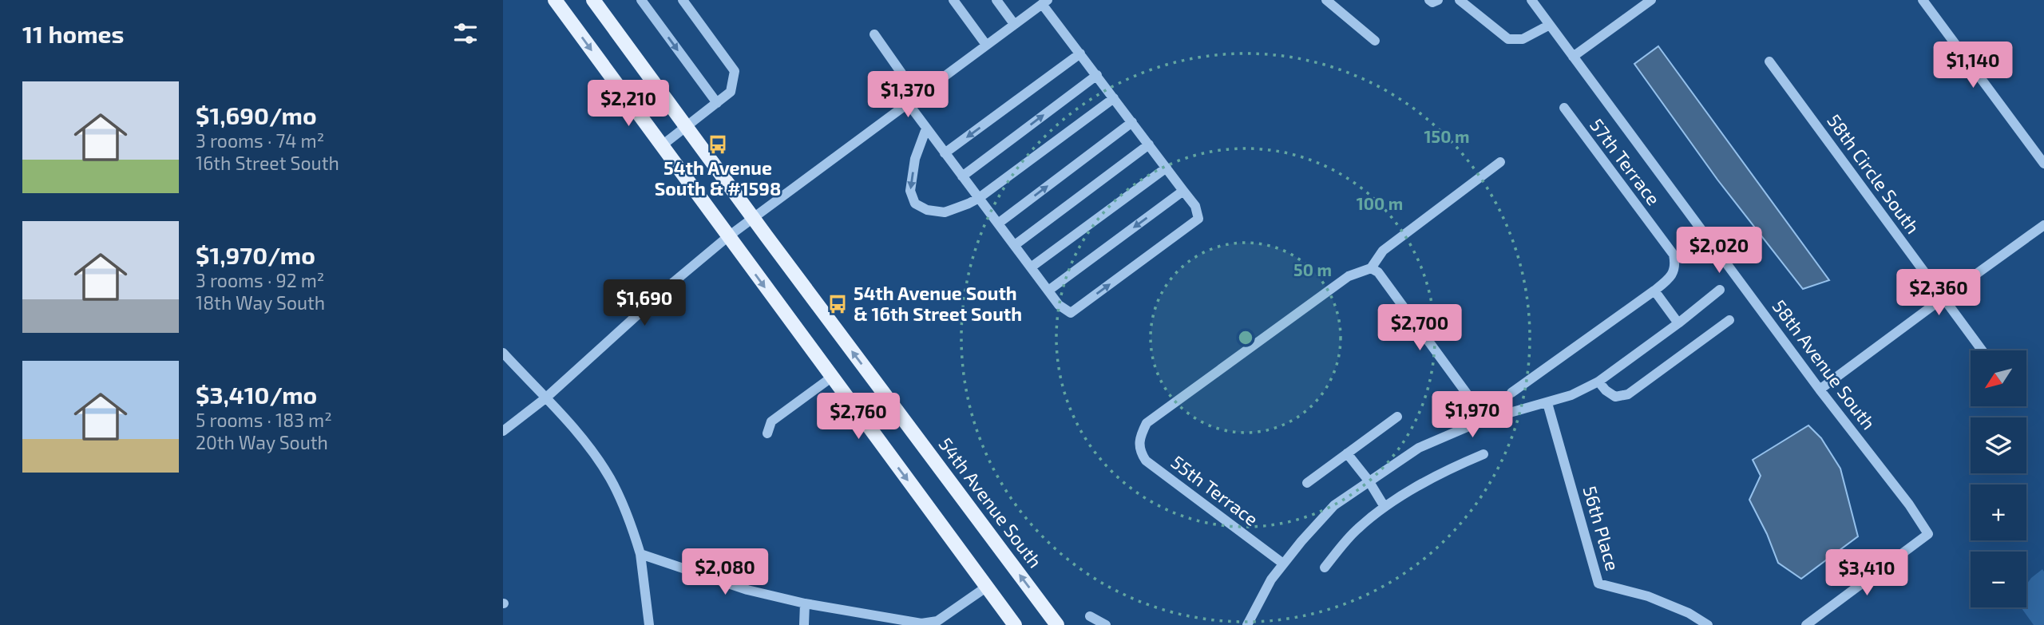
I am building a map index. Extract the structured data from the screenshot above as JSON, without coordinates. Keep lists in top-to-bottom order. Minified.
{"streets":{"main road":["54th Avenue South"],"street":["57th Terrace","58th Circle South","58th Avenue South","55th Terrace","56th Place"]},"places":{"bus stop":["54th Avenue South & #1598","54th Avenue South & 16th Street South"]},"north":"bottom left","page":{"heading":"11 homes","price":["$1,140","$1,370","$2,210","$2,020","$2,360","$1,690","$2,700","$1,970","$2,760","$2,080","$3,410"],"list":[{"name":"$1,690/mo","note":"3 rooms · 74 m² · 16th Street South"},{"name":"$1,970/mo","note":"3 rooms · 92 m² · 18th Way South"},{"name":"$3,410/mo","note":"5 rooms · 183 m² · 20th Way South"}],"map_buttons":["+","−"]},"rings":["150 m","100 m","50 m"]}
